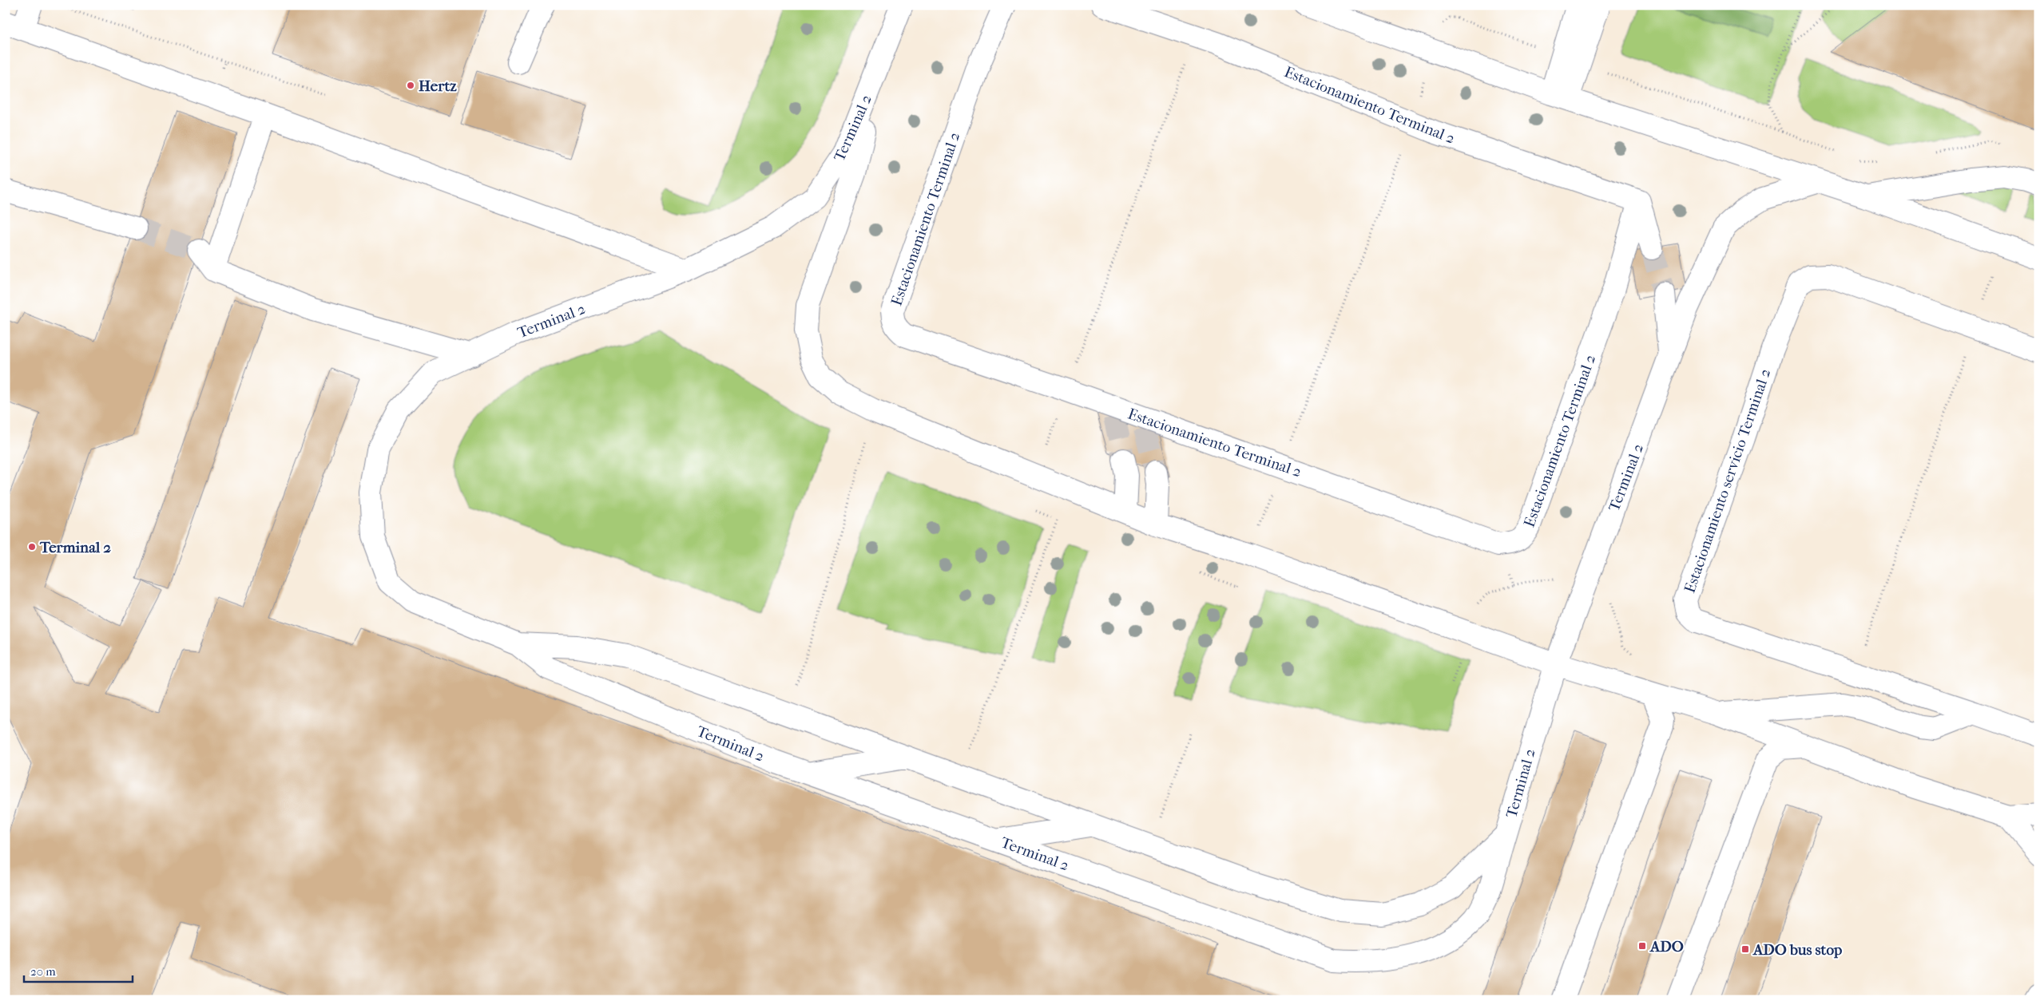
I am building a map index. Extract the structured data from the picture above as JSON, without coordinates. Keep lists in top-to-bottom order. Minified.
{"streets":{"street":["Estacionamiento Terminal 2","Terminal 2","Estacionamiento servicio Terminal 2"]},"places":{"other":["Hertz","Terminal 2"],"transit":["ADO","ADO bus stop"]},"scale_bar":"20 m"}
